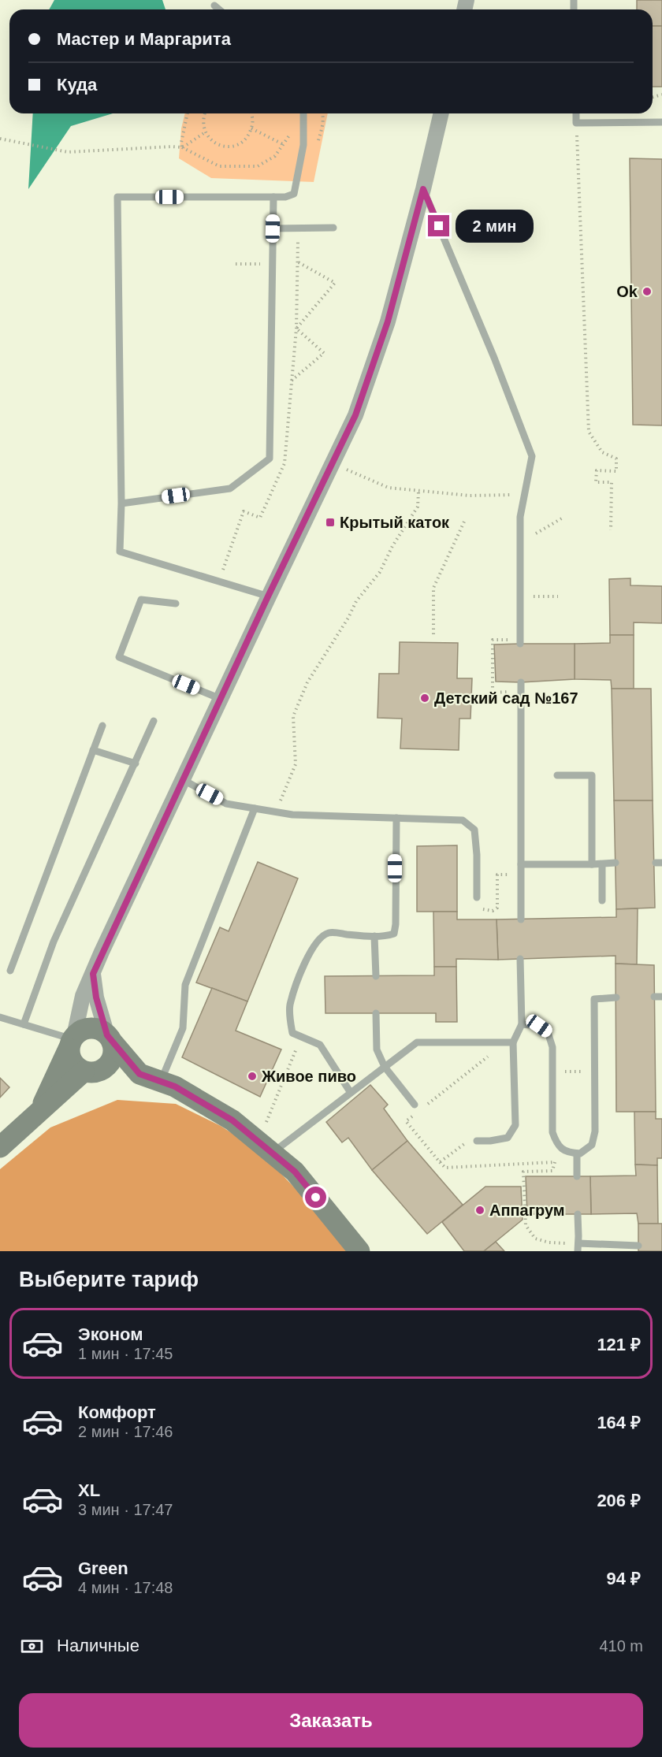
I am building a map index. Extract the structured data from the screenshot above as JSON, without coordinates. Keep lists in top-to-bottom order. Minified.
{"places":{"other":["Ok","Детский сад №167","Живое пиво","Аппагрум"],"transit":["Крытый каток"]},"page":{"banner":["Мастер и Маргарита","Куда"],"bubble":"2 мин","heading":"Выберите тариф","list":[{"name":"Эконом","note":"1 мин · 17:45","value":"121 ₽"},{"name":"Комфорт","note":"2 мин · 17:46","value":"164 ₽"},{"name":"XL","note":"3 мин · 17:47","value":"206 ₽"},{"name":"Green","note":"4 мин · 17:48","value":"94 ₽"}],"pay":["Наличные","410 m"],"buttons":"Заказать"}}
